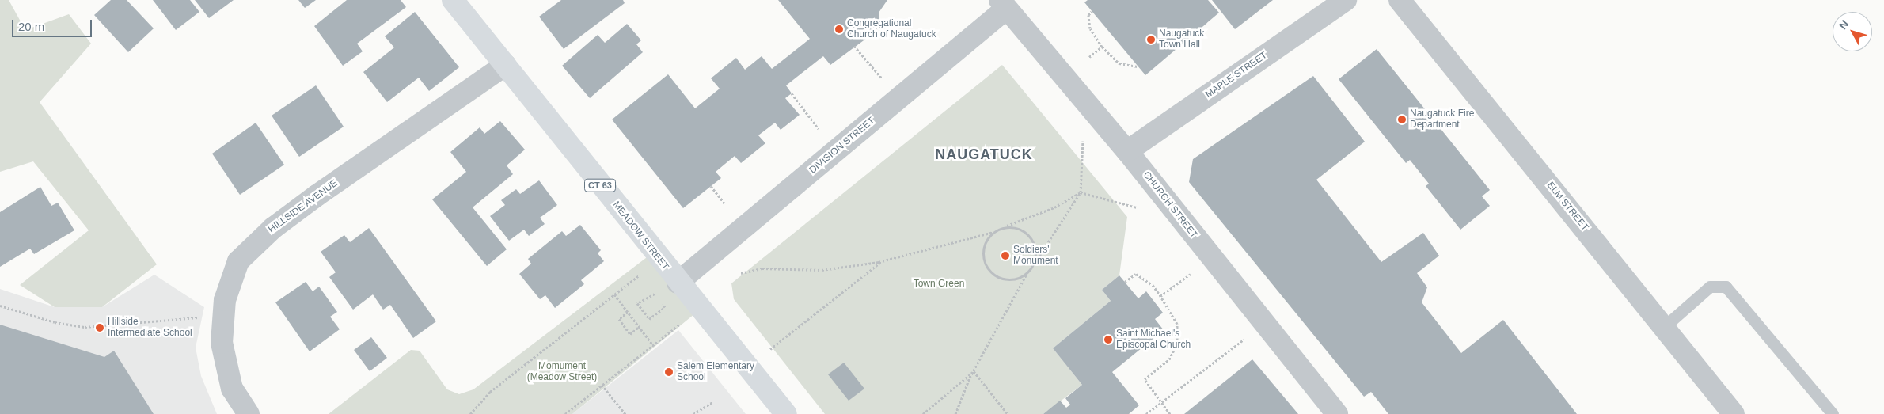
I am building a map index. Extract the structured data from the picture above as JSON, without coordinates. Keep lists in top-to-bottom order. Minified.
{"streets":{"main road":["CT 63","MEADOW STREET"],"street":["MAPLE STREET","DIVISION STREET","CHURCH STREET","HILLSIDE AVENUE","ELM STREET"]},"crossings":[["MAPLE STREET","CHURCH STREET"],["DIVISION STREET","CHURCH STREET"],["DIVISION STREET","MEADOW STREET"],["HILLSIDE AVENUE","MEADOW STREET"]],"districts":["NAUGATUCK"],"parks":["Town Green","Momument (Meadow Street)"],"places":["Congregational Church of Naugatuck","Naugatuck Town Hall","Naugatuck Fire Department","Soldiers' Monument","Hillside Intermediate School","Saint Michael's Episcopal Church","Salem Elementary School"],"scale_bar":"20 m","north":"top left"}
